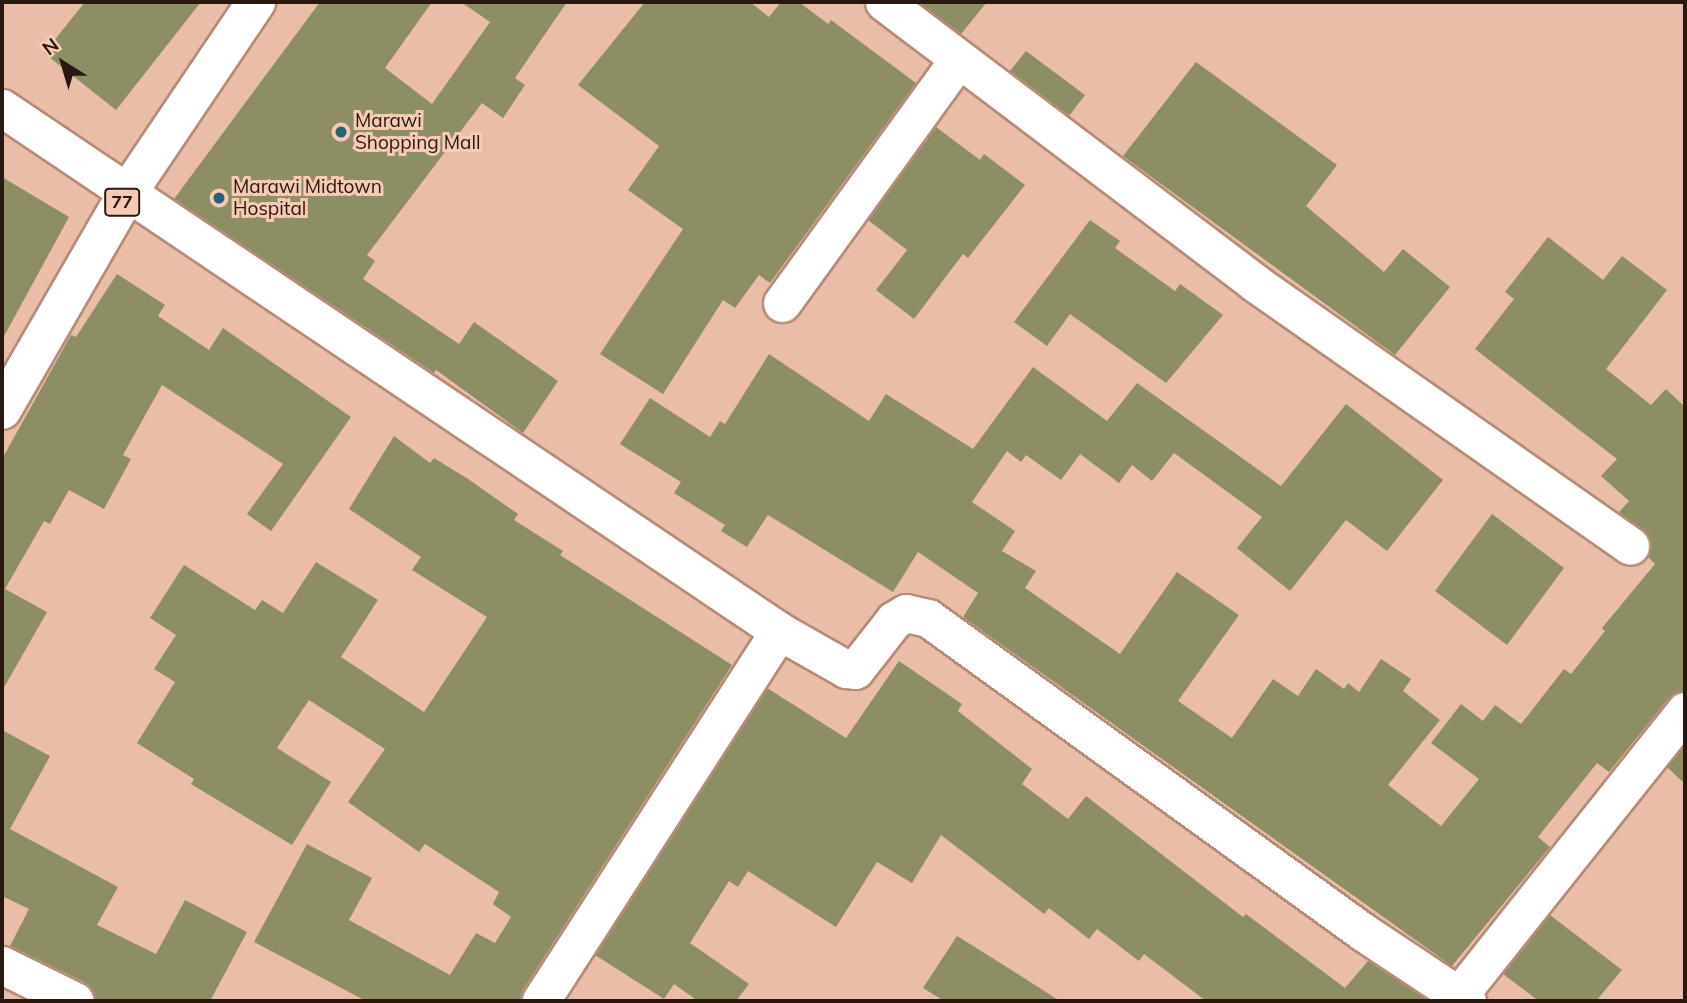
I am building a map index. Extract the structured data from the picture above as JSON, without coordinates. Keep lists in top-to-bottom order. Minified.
{"streets":{"highway":["77"]},"places":["Marawi Shopping Mall","Marawi Midtown Hospital"],"north":"top left"}
